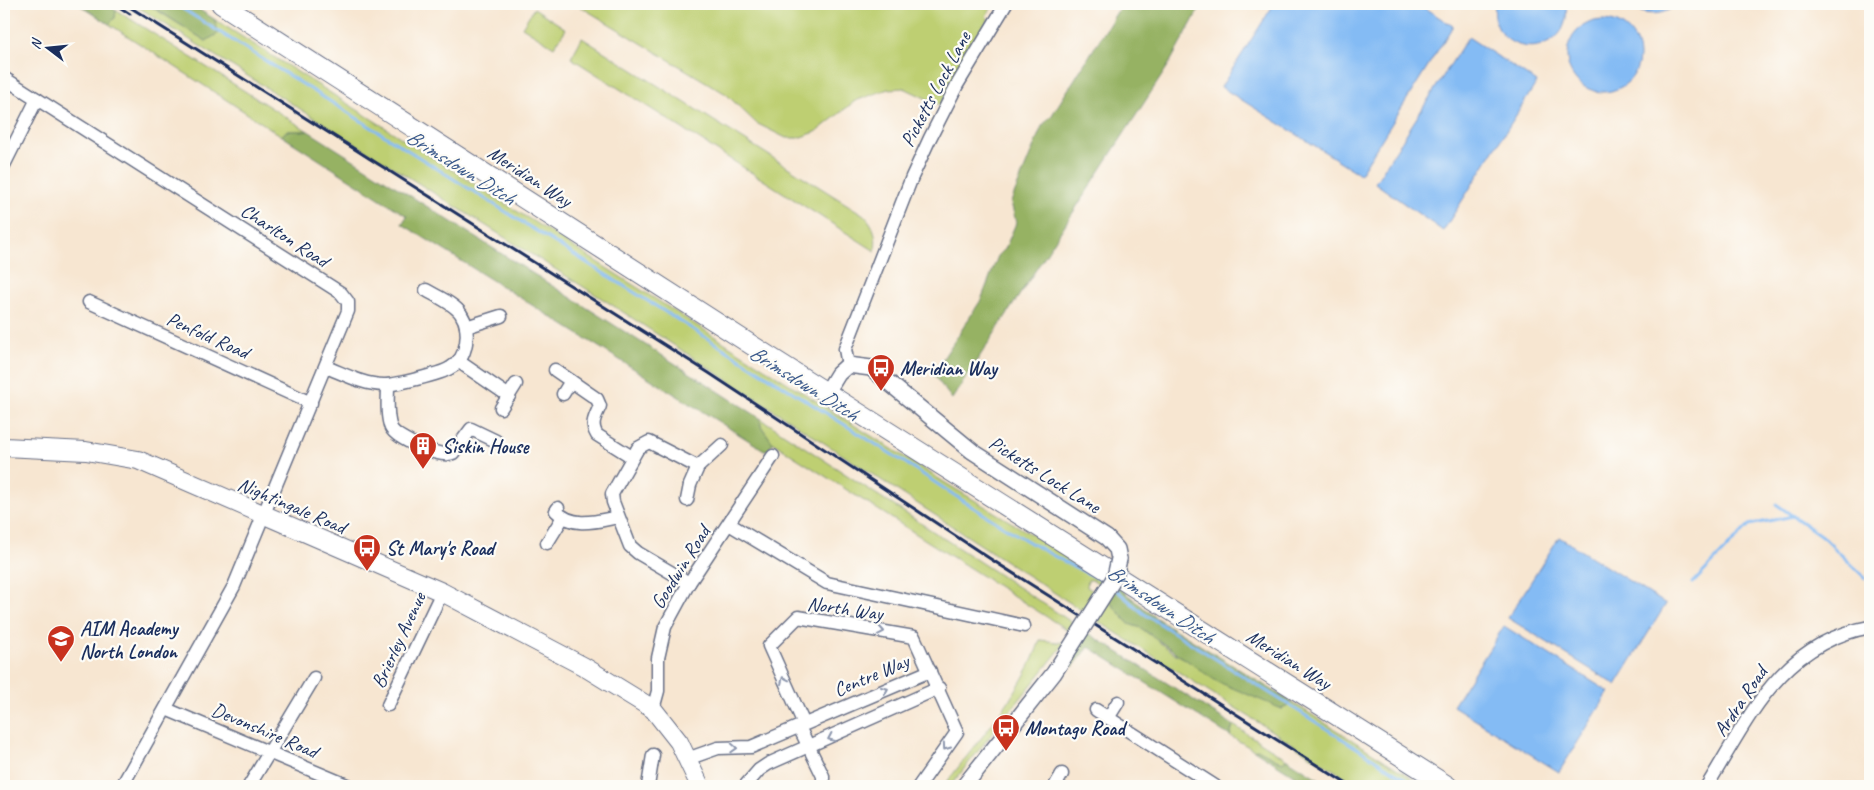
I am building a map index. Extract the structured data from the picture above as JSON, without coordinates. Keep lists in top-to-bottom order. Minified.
{"streets":{"main road":["Meridian Way","Nightingale Road"],"street":["Picketts Lock Lane","Charlton Road","Penfold Road","Goodwin Road","North Way","Brierley Avenue","Centre Way","Ardra Road","Devonshire Road"]},"crossings":[["Charlton Road","Penfold Road"],["Charlton Road","Nightingale Road"],["Nightingale Road","Goodwin Road"],["Nightingale Road","Brierley Avenue"],["North Way","Centre Way"]],"water":["Brimsdown Ditch"],"places":{"bus stop":["Meridian Way","St Mary's Road","Montagu Road"],"building":["Siskin House"],"school or university":["AIM Academy North London"]},"north":"left"}
